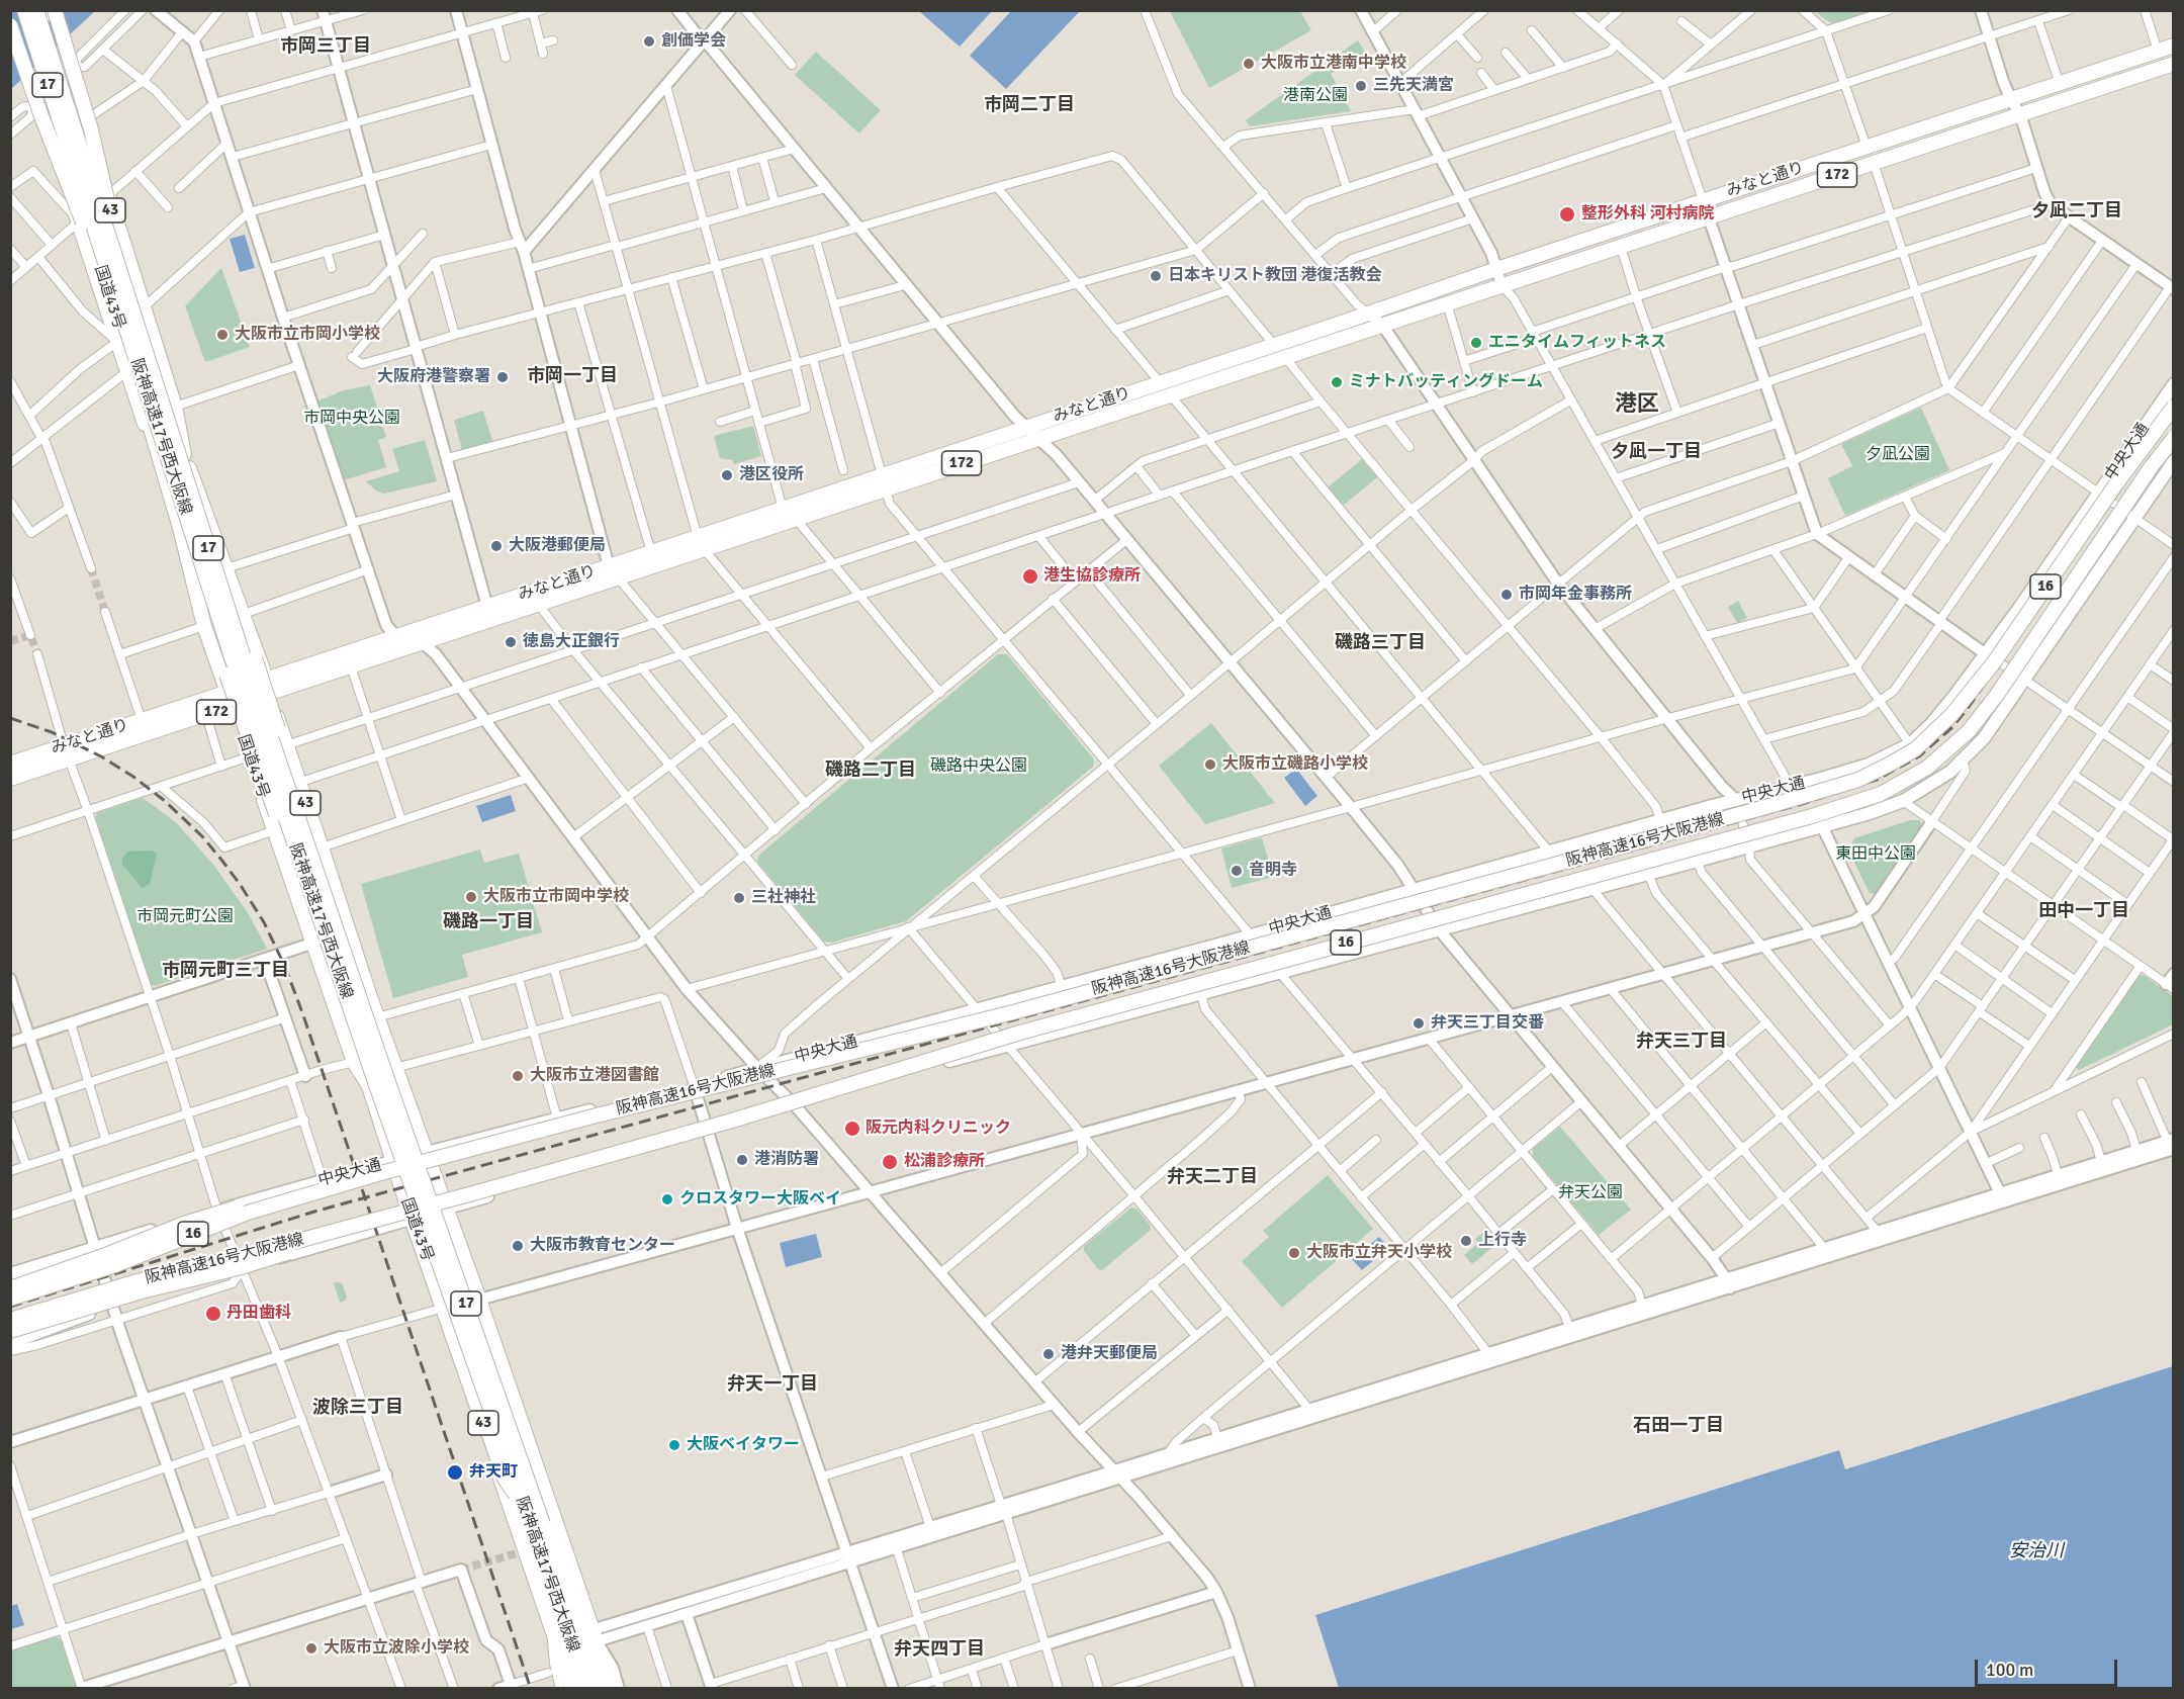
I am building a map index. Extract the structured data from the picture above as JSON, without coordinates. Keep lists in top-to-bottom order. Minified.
{"streets":{"highway":["17","172","みなと通り","43","国道43号","阪神高速17号西大阪線","16","阪神高速16号大阪港線"],"main road":["中央大通"]},"crossings":[["みなと通り","国道43号"],["43","国道43号"],["国道43号","中央大通"]],"districts":["市岡三丁目","市岡二丁目","夕凪二丁目","市岡一丁目","港区","夕凪一丁目","磯路三丁目","磯路二丁目","田中一丁目","磯路一丁目","市岡元町三丁目","弁天三丁目","弁天二丁目","弁天一丁目","波除三丁目","石田一丁目","弁天四丁目"],"water":["安治川"],"parks":["港南公園","市岡中央公園","夕凪公園","磯路中央公園","東田中公園","市岡元町公園","弁天公園"],"places":["創価学会","大阪市立港南中学校","三先天満宮","整形外科 河村病院","日本キリスト教団 港復活教会","大阪市立市岡小学校","エニタイムフィットネス","大阪府港警察署","ミナトバッティングドーム","港区役所","大阪港郵便局","港生協診療所","市岡年金事務所","徳島大正銀行","大阪市立磯路小学校","音明寺","大阪市立市岡中学校","三社神社","弁天三丁目交番","大阪市立港図書館","阪元内科クリニック","港消防署","松浦診療所","クロスタワー大阪ベイ","上行寺","大阪市教育センター","大阪市立弁天小学校","丹田歯科","港弁天郵便局","大阪ベイタワー","弁天町","大阪市立波除小学校"],"scale_bar":"100 m"}
